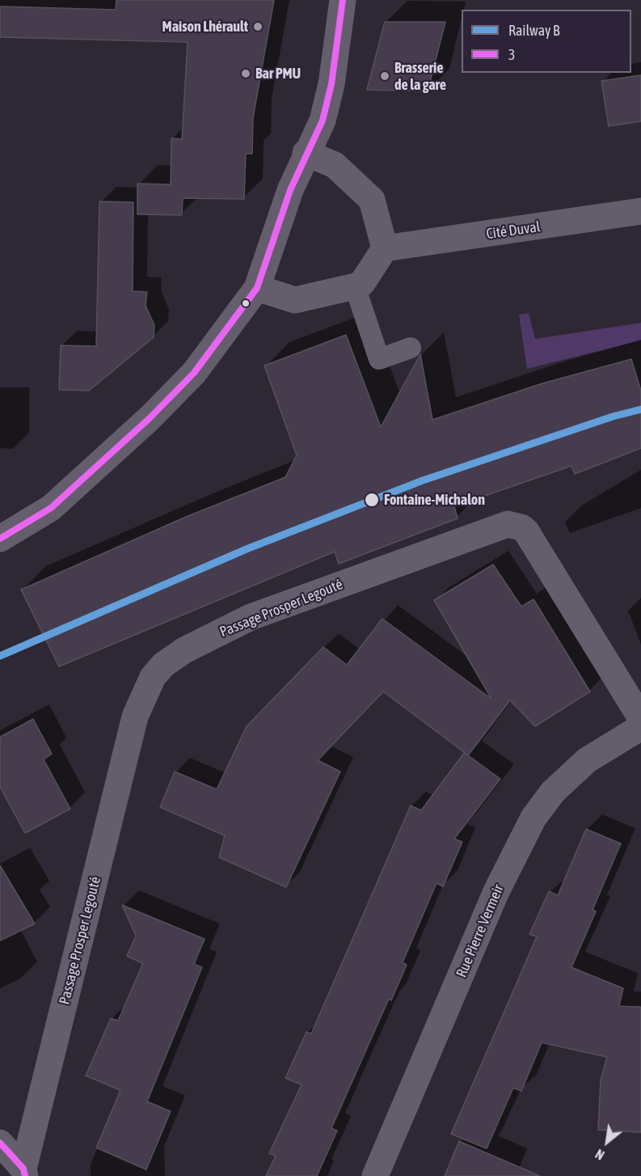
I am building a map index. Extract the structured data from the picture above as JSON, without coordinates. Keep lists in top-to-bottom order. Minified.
{"streets":{"street":["Cité Duval","Passage Prosper Legouté","Rue Pierre Vermeir"]},"places":["Maison Lhérault","Bar PMU","Brasserie de la gare","Fontaine-Michalon"],"lines":["transit line 3","rail line B"],"legend":["Railway B","3"],"north":"bottom left"}
